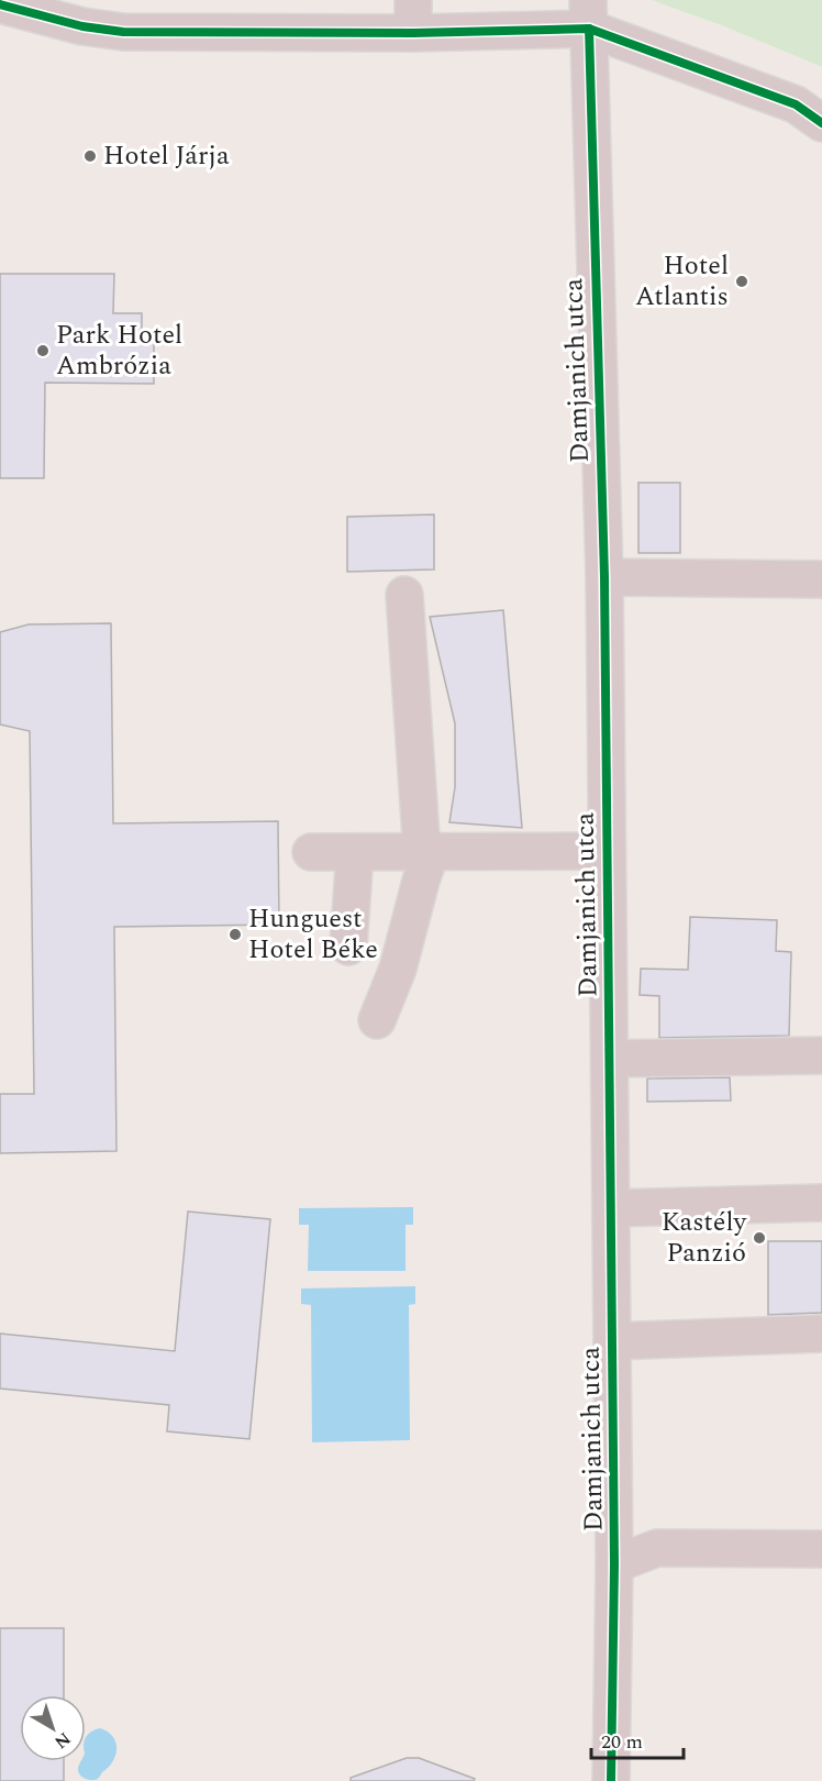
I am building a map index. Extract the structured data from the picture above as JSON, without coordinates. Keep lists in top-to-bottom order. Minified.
{"streets":{"street":["Damjanich utca"]},"places":["Hotel Járja","Hotel Atlantis","Park Hotel Ambrózia","Hunguest Hotel Béke","Kastély Panzió"],"scale_bar":"20 m","north":"bottom right"}
